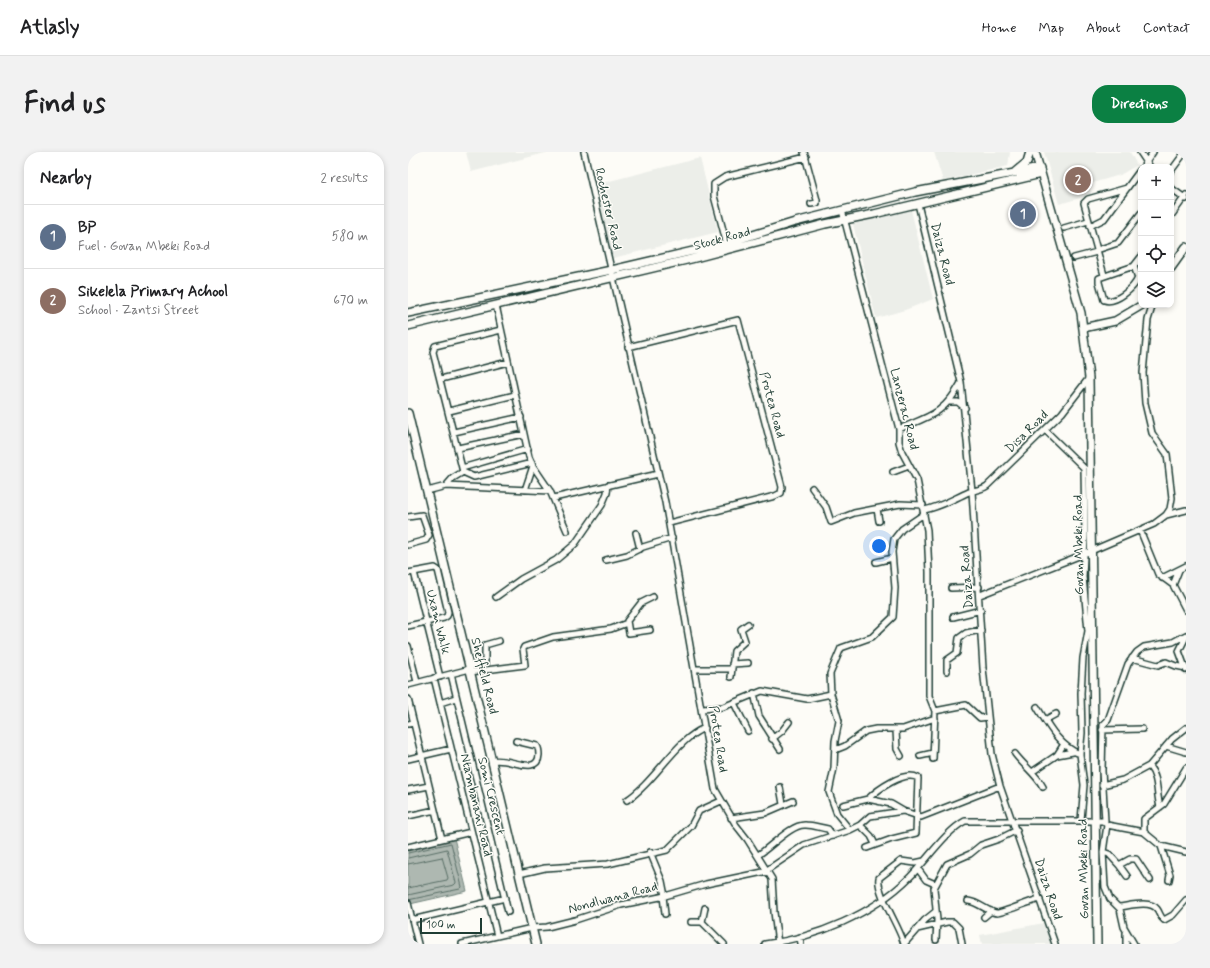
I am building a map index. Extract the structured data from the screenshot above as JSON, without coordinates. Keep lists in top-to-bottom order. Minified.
{"streets":{"main road":["Stock Road","Govan Mbeki Road","Sheffield Road"],"street":["Rochester Road","Daiza Road","Protea Road","Lanzerac Road","Disa Road","Uxam Walk","Somi Crescent","Ntambanani Road","Nondlwana Road"]},"crossings":[["Rochester Road","Stock Road"],["Rochester Road","Protea Road"],["Stock Road","Daiza Road"],["Stock Road","Protea Road"],["Stock Road","Lanzerac Road"],["Stock Road","Govan Mbeki Road"],["Daiza Road","Disa Road"],["Protea Road","Nondlwana Road"],["Lanzerac Road","Disa Road"],["Disa Road","Govan Mbeki Road"],["Uxam Walk","Ntambanani Road"],["Sheffield Road","Nondlwana Road"],["Ntambanani Road","Nondlwana Road"]],"scale_bar":"100 m","page":{"header":"Atlasly","nav":["Home","Map","About","Contact"],"buttons":"Directions","title":"Find us","heading":["Nearby","2 results"],"map_buttons":["+","−"],"pins":["2","1"],"list":[{"mark":"1","name":"BP","note":"Fuel · Govan Mbeki Road","value":"580 m"},{"mark":"2","name":"Sikelela Primary Achool","note":"School · Zantsi Street","value":"670 m"}],"scale":"100 m"}}
